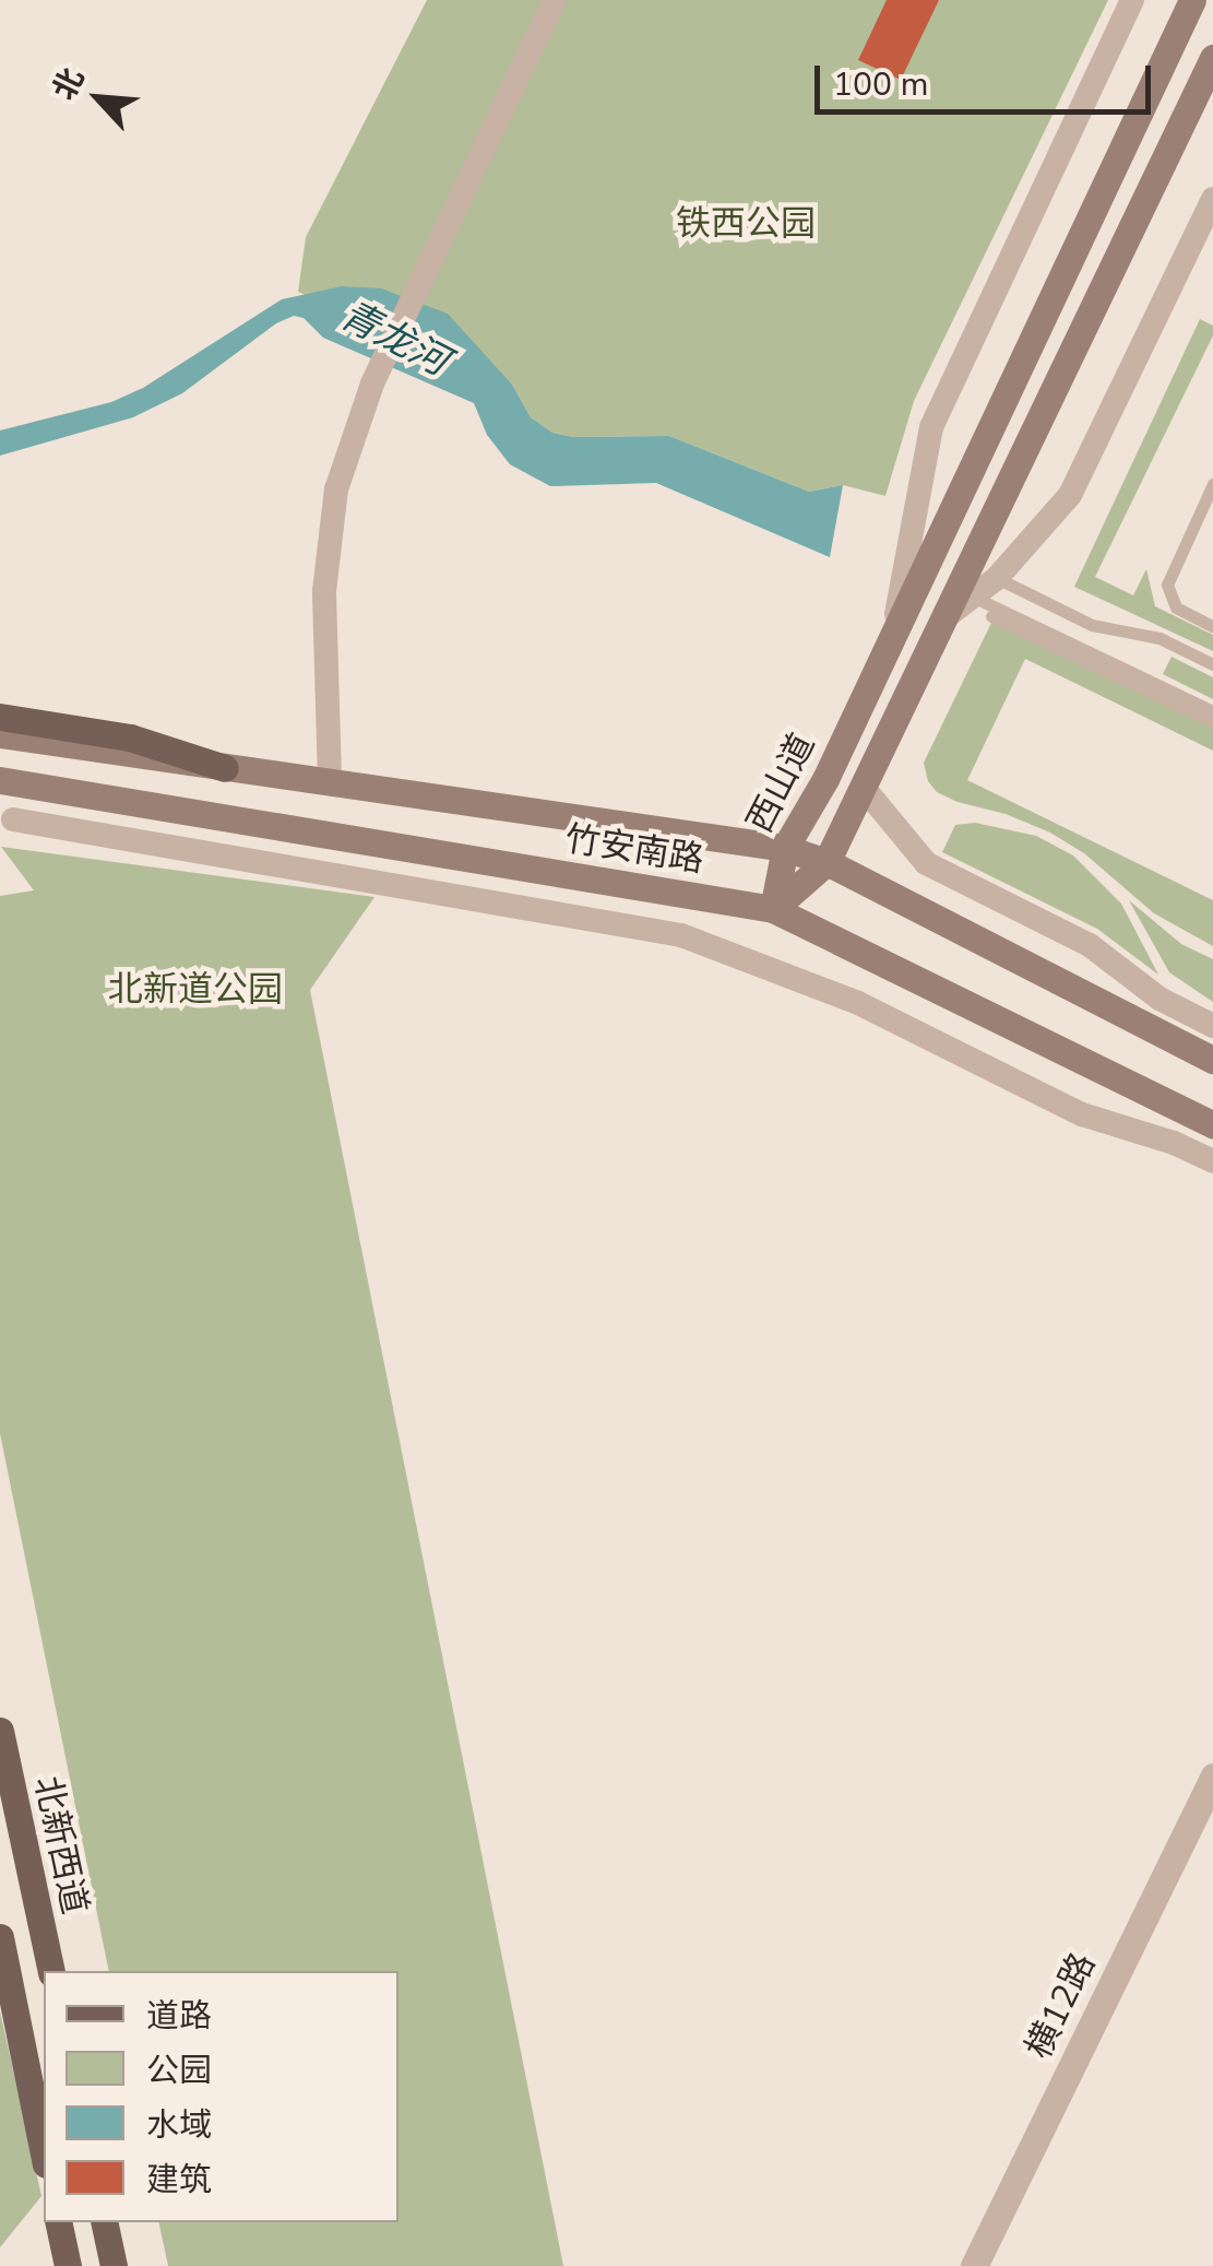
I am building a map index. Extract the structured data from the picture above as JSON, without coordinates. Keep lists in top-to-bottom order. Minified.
{"streets":{"main road":["西山道","竹安南路","北新西道"],"street":["横12路"]},"crossings":[["西山道","竹安南路"]],"water":["青龙河"],"parks":["铁西公园","北新道公园"],"legend":["道路","公园","水域","建筑"],"scale_bar":"100 m","north":"top left"}
